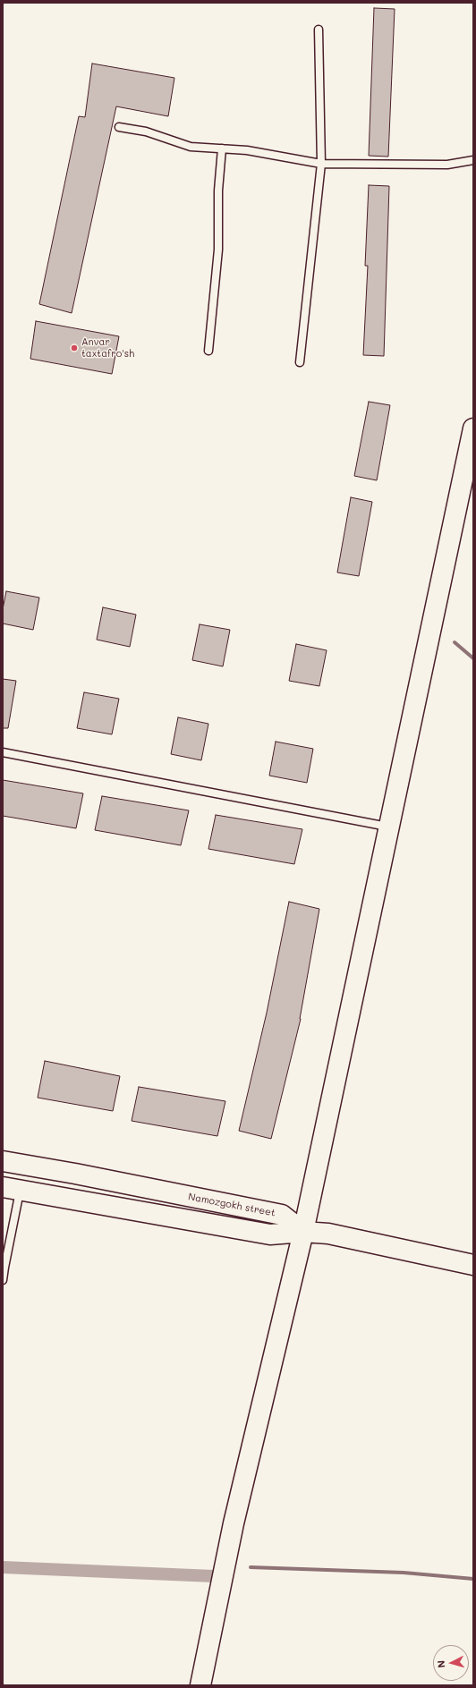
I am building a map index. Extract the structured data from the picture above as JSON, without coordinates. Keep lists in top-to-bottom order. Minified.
{"streets":{"main road":["Namozgokh street"]},"places":["Anvar taxtafro'sh"],"north":"left"}
